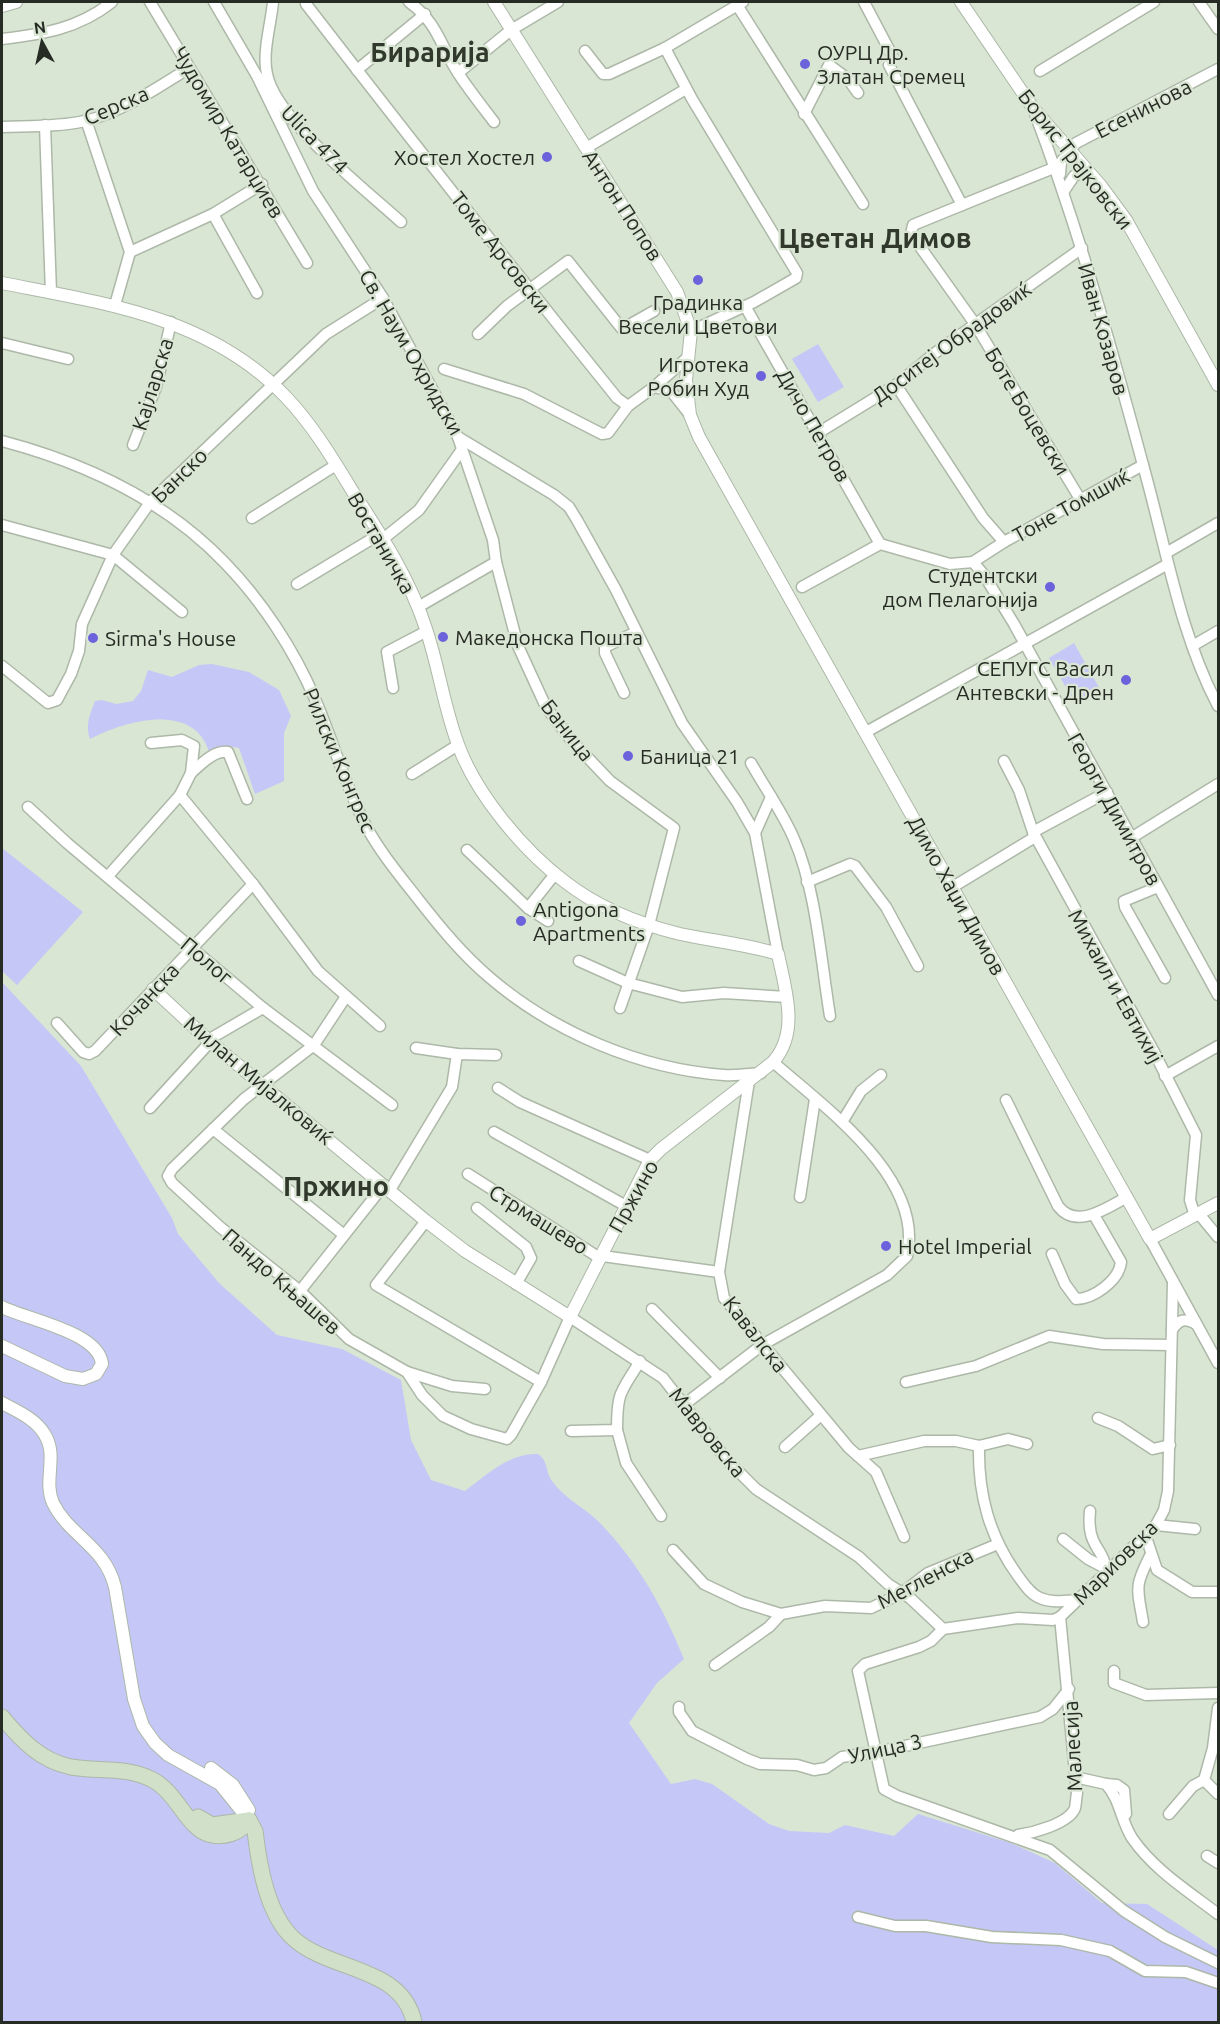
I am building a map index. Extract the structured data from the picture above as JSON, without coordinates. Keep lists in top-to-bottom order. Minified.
{"streets":{"street":["Серска","Есенинова","Чудомир Катарџиев","Ulica 474","Борис Трајковски","Антон Попов","Томе Арсовски","Иван Козаров","Доситеј Обрадовиќ","Св. Наум Охридски","Кајларска","Боте Боцевски","Дичо Петров","Банско","Тоне Томшиќ","Востаничка","Баница","Рилски Конгрес","Георги Димитров","Димо Хаџи Димов","Полог","Михаил и Евтихиј","Кочанска","Милан Мијалковиќ","Пржино","Стрмашево","Пандо Књашев","Кавалска","Мавровска","Мариовска","Мегленска","Малесија","Улица 3"]},"crossings":[["Серска","Чудомир Катарџиев"],["Есенинова","Борис Трајковски"],["Борис Трајковски","Иван Козаров"],["Антон Попов","Димо Хаџи Димов"],["Иван Козаров","Доситеј Обрадовиќ"],["Иван Козаров","Тоне Томшиќ"],["Доситеј Обрадовиќ","Боте Боцевски"],["Доситеј Обрадовиќ","Дичо Петров"],["Св. Наум Охридски","Банско"],["Св. Наум Охридски","Востаничка"],["Св. Наум Охридски","Баница"],["Св. Наум Охридски","Пржино"],["Кајларска","Востаничка"],["Боте Боцевски","Тоне Томшиќ"],["Дичо Петров","Тоне Томшиќ"],["Банско","Востаничка"],["Банско","Рилски Конгрес"],["Тоне Томшиќ","Георги Димитров"],["Востаничка","Баница"],["Востаничка","Пржино"],["Рилски Конгрес","Пржино"],["Рилски Конгрес","Кавалска"],["Димо Хаџи Димов","Мариовска"],["Полог","Кочанска"],["Кочанска","Милан Мијалковиќ"],["Милан Мијалковиќ","Пржино"],["Милан Мијалковиќ","Мавровска"],["Пржино","Стрмашево"],["Пржино","Пандо Књашев"],["Пржино","Кавалска"],["Пржино","Мавровска"],["Стрмашево","Кавалска"],["Мавровска","Мегленска"],["Мариовска","Малесија"],["Малесија","Улица 3"]],"districts":["Бирарија","Цветан Димов","Пржино"],"places":["ОУРЦ Др. Златан Сремец","Хостел Хостел","Градинка Весели Цветови","Игротека Робин Худ","Студентски дом Пелагонија","Македонска Пошта","Sirma's House","СЕПУГС Васил Антевски - Дрен","Баница 21","Antigona Apartments","Hotel Imperial"],"north":"top"}
